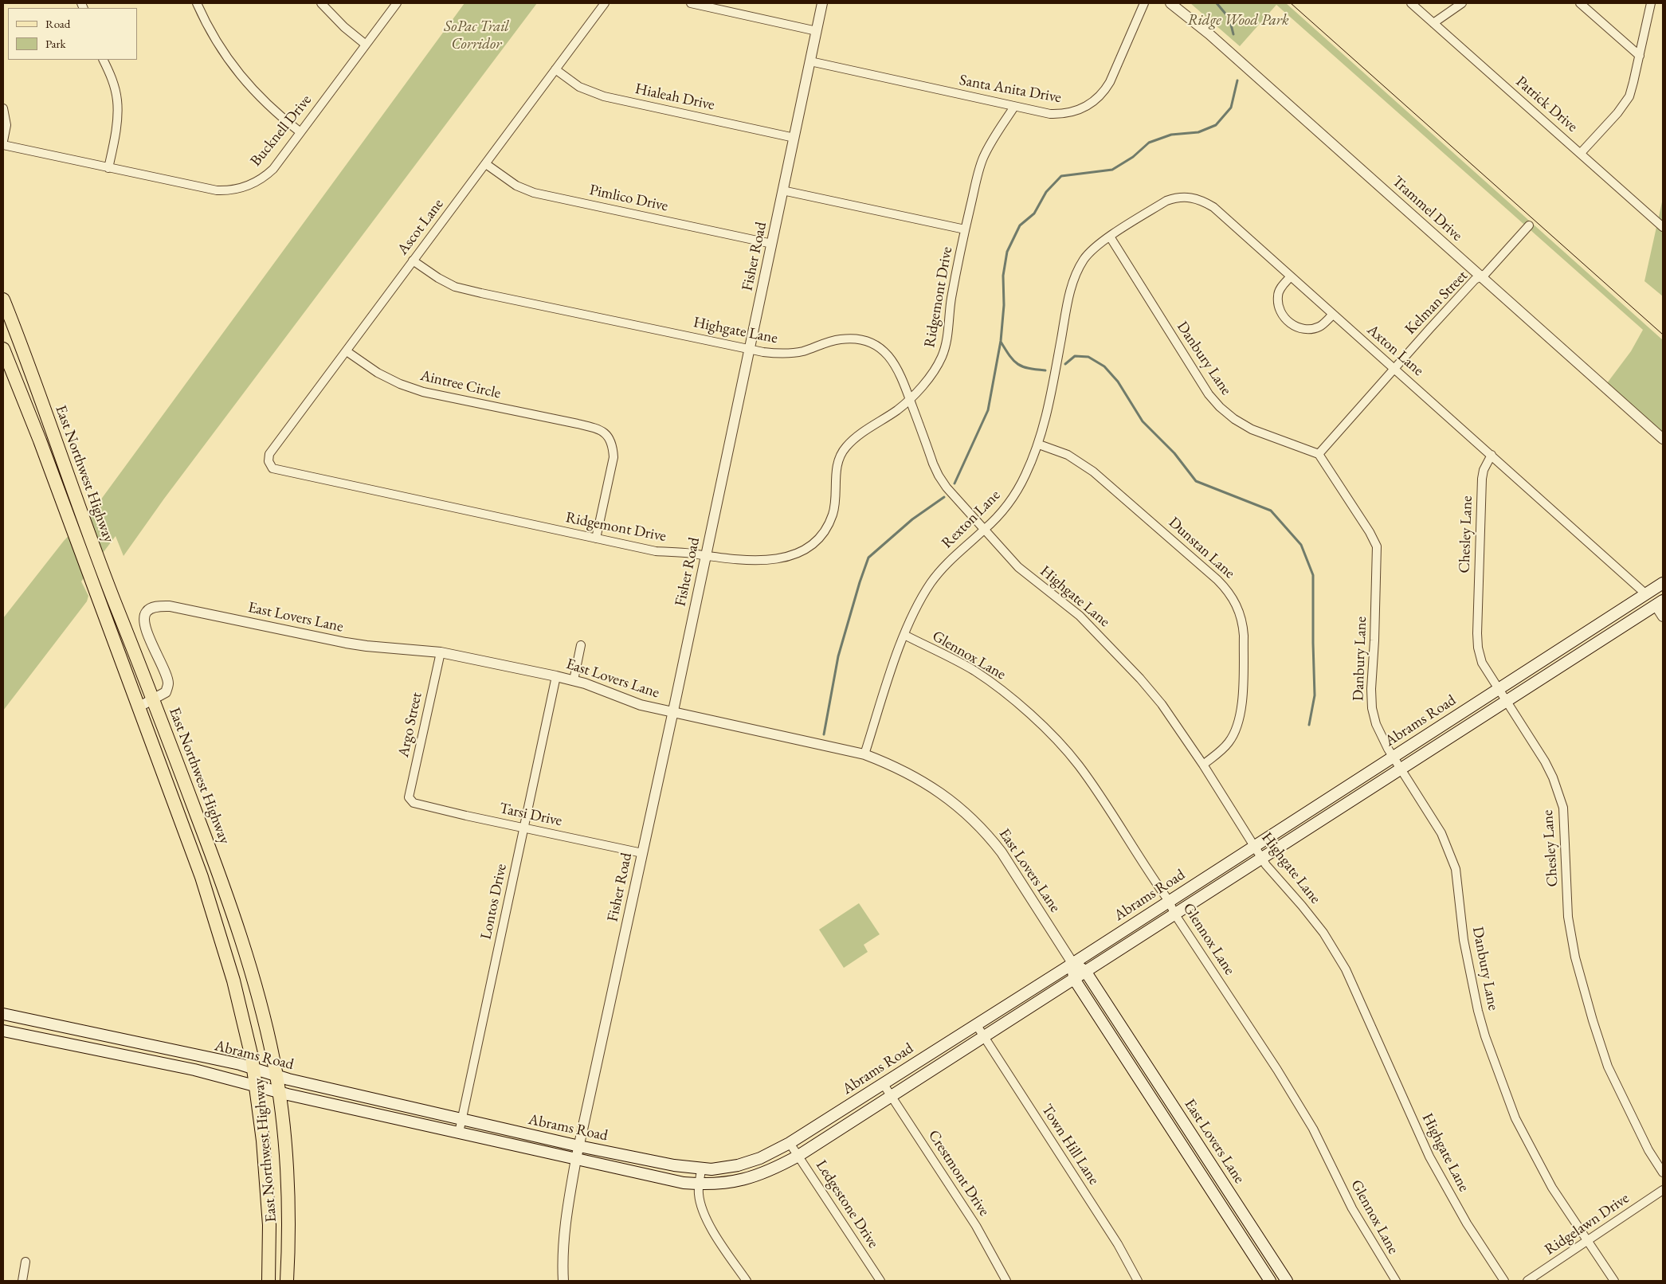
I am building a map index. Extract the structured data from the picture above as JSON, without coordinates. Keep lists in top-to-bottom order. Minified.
{"streets":{"main road":["East Northwest Highway","East Lovers Lane","Abrams Road"],"street":["Santa Anita Drive","Hialeah Drive","Patrick Drive","Bucknell Drive","Pimlico Drive","Trammel Drive","Ascot Lane","Fisher Road","Ridgemont Drive","Kelman Street","Highgate Lane","Axton Lane","Danbury Lane","Aintree Circle","Rexton Lane","Chesley Lane","Dunstan Lane","Glennox Lane","Argo Street","Tarsi Drive","Lontos Drive","Town Hill Lane","Crestmont Drive","Ledgestone Drive","Ridgelawn Drive"]},"crossings":[["Santa Anita Drive","Fisher Road"],["Santa Anita Drive","Ridgemont Drive"],["Hialeah Drive","Ascot Lane"],["Hialeah Drive","Fisher Road"],["Pimlico Drive","Ascot Lane"],["Pimlico Drive","Fisher Road"],["Trammel Drive","Kelman Street"],["Ascot Lane","Ridgemont Drive"],["Ascot Lane","Highgate Lane"],["Ascot Lane","Aintree Circle"],["Fisher Road","Ridgemont Drive"],["Fisher Road","Highgate Lane"],["Fisher Road","East Lovers Lane"],["Fisher Road","Abrams Road"],["Fisher Road","Tarsi Drive"],["Ridgemont Drive","Highgate Lane"],["Ridgemont Drive","Aintree Circle"],["Kelman Street","Axton Lane"],["Kelman Street","Danbury Lane"],["Highgate Lane","Rexton Lane"],["Highgate Lane","Dunstan Lane"],["Highgate Lane","Abrams Road"],["Axton Lane","Danbury Lane"],["Axton Lane","Rexton Lane"],["Axton Lane","Chesley Lane"],["Axton Lane","Abrams Road"],["Danbury Lane","Rexton Lane"],["Danbury Lane","Abrams Road"],["Danbury Lane","Ridgelawn Drive"],["East Northwest Highway","East Lovers Lane"],["East Northwest Highway","Abrams Road"],["Rexton Lane","Dunstan Lane"],["Rexton Lane","East Lovers Lane"],["Rexton Lane","Glennox Lane"],["Chesley Lane","Abrams Road"],["East Lovers Lane","Abrams Road"],["East Lovers Lane","Argo Street"],["East Lovers Lane","Lontos Drive"],["Glennox Lane","Abrams Road"],["Abrams Road","Lontos Drive"],["Abrams Road","Town Hill Lane"],["Abrams Road","Crestmont Drive"],["Abrams Road","Ledgestone Drive"],["Argo Street","Tarsi Drive"],["Tarsi Drive","Lontos Drive"]],"parks":["Ridge Wood Park","SoPac Trail Corridor"],"legend":["Road","Park"]}
